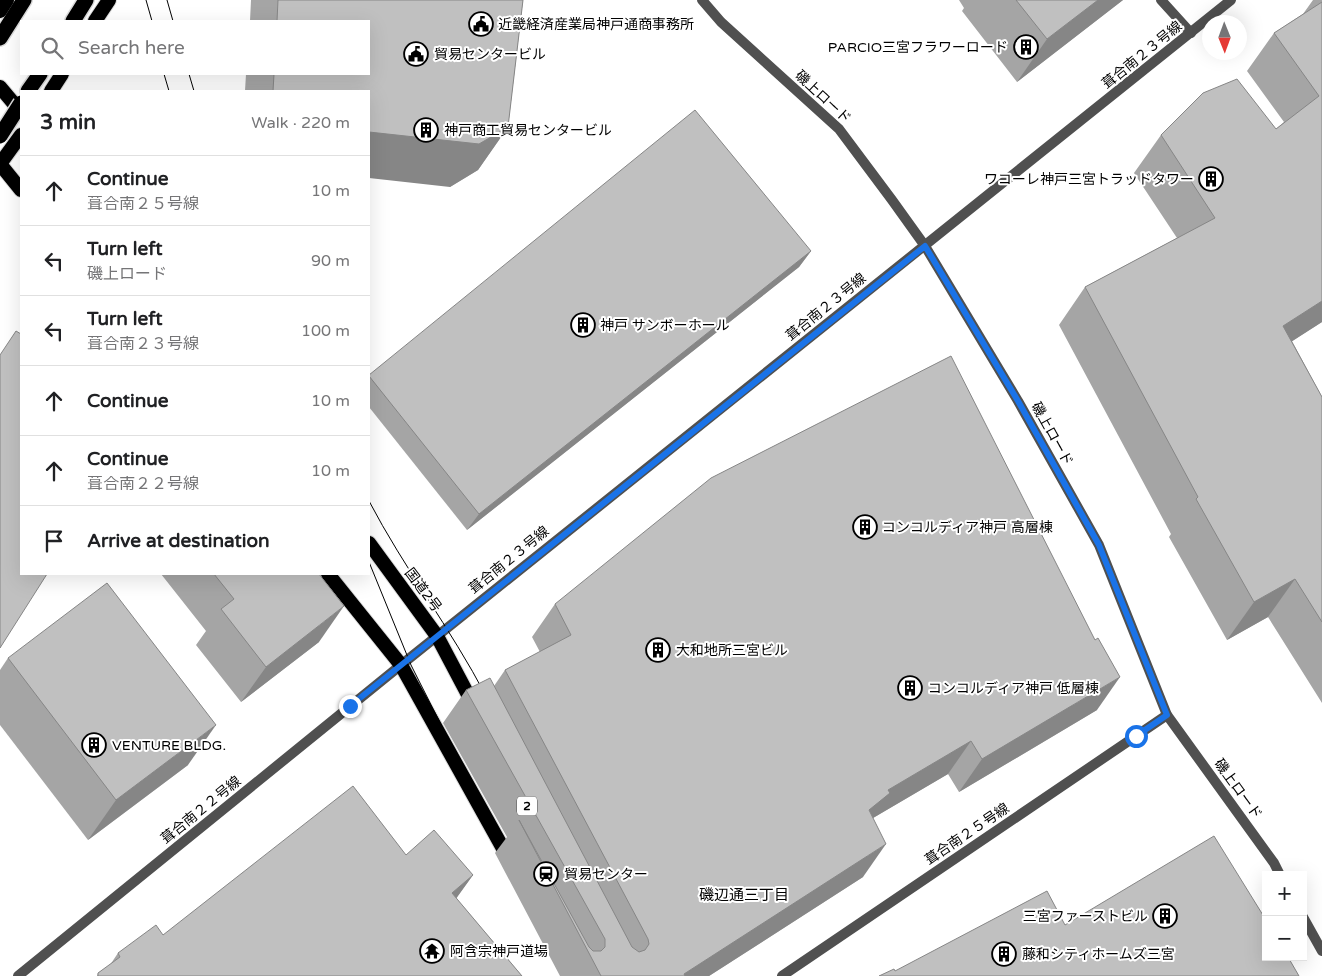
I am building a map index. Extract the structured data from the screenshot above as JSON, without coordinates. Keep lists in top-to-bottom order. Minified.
{"streets":{"highway":["国道2号"],"street":["葺合南２３号線","磯上ロード","葺合南２２号線","葺合南２５号線"]},"crossings":[["葺合南２３号線","磯上ロード"],["葺合南２３号線","国道2号"],["葺合南２３号線","葺合南２２号線"],["磯上ロード","葺合南２５号線"]],"districts":["磯辺通三丁目"],"places":{"public building":["近畿経済産業局神戸通商事務所","貿易センタービル"],"building":["PARCIO三宮フラワーロード","神戸商工貿易センタービル","ワコーレ神戸三宮トラッドタワー","神戸 サンボーホール","コンコルディア神戸 高層棟","大和地所三宮ビル","コンコルディア神戸 低層棟","VENTURE BLDG.","三宮ファーストビル","藤和シティホームズ三宮"],"station":["貿易センター"],"temple":["阿含宗神戸道場"]},"north":"bottom","page":{"search":"Search here","heading":["3 min","Walk · 220 m"],"list":[["Continue","葺合南２５号線","10 m"],["Turn left","磯上ロード","90 m"],["Turn left","葺合南２３号線","100 m"],["Continue","10 m"],["Continue","葺合南２２号線","10 m"],"Arrive at destination"],"map_buttons":["+","−"]}}
